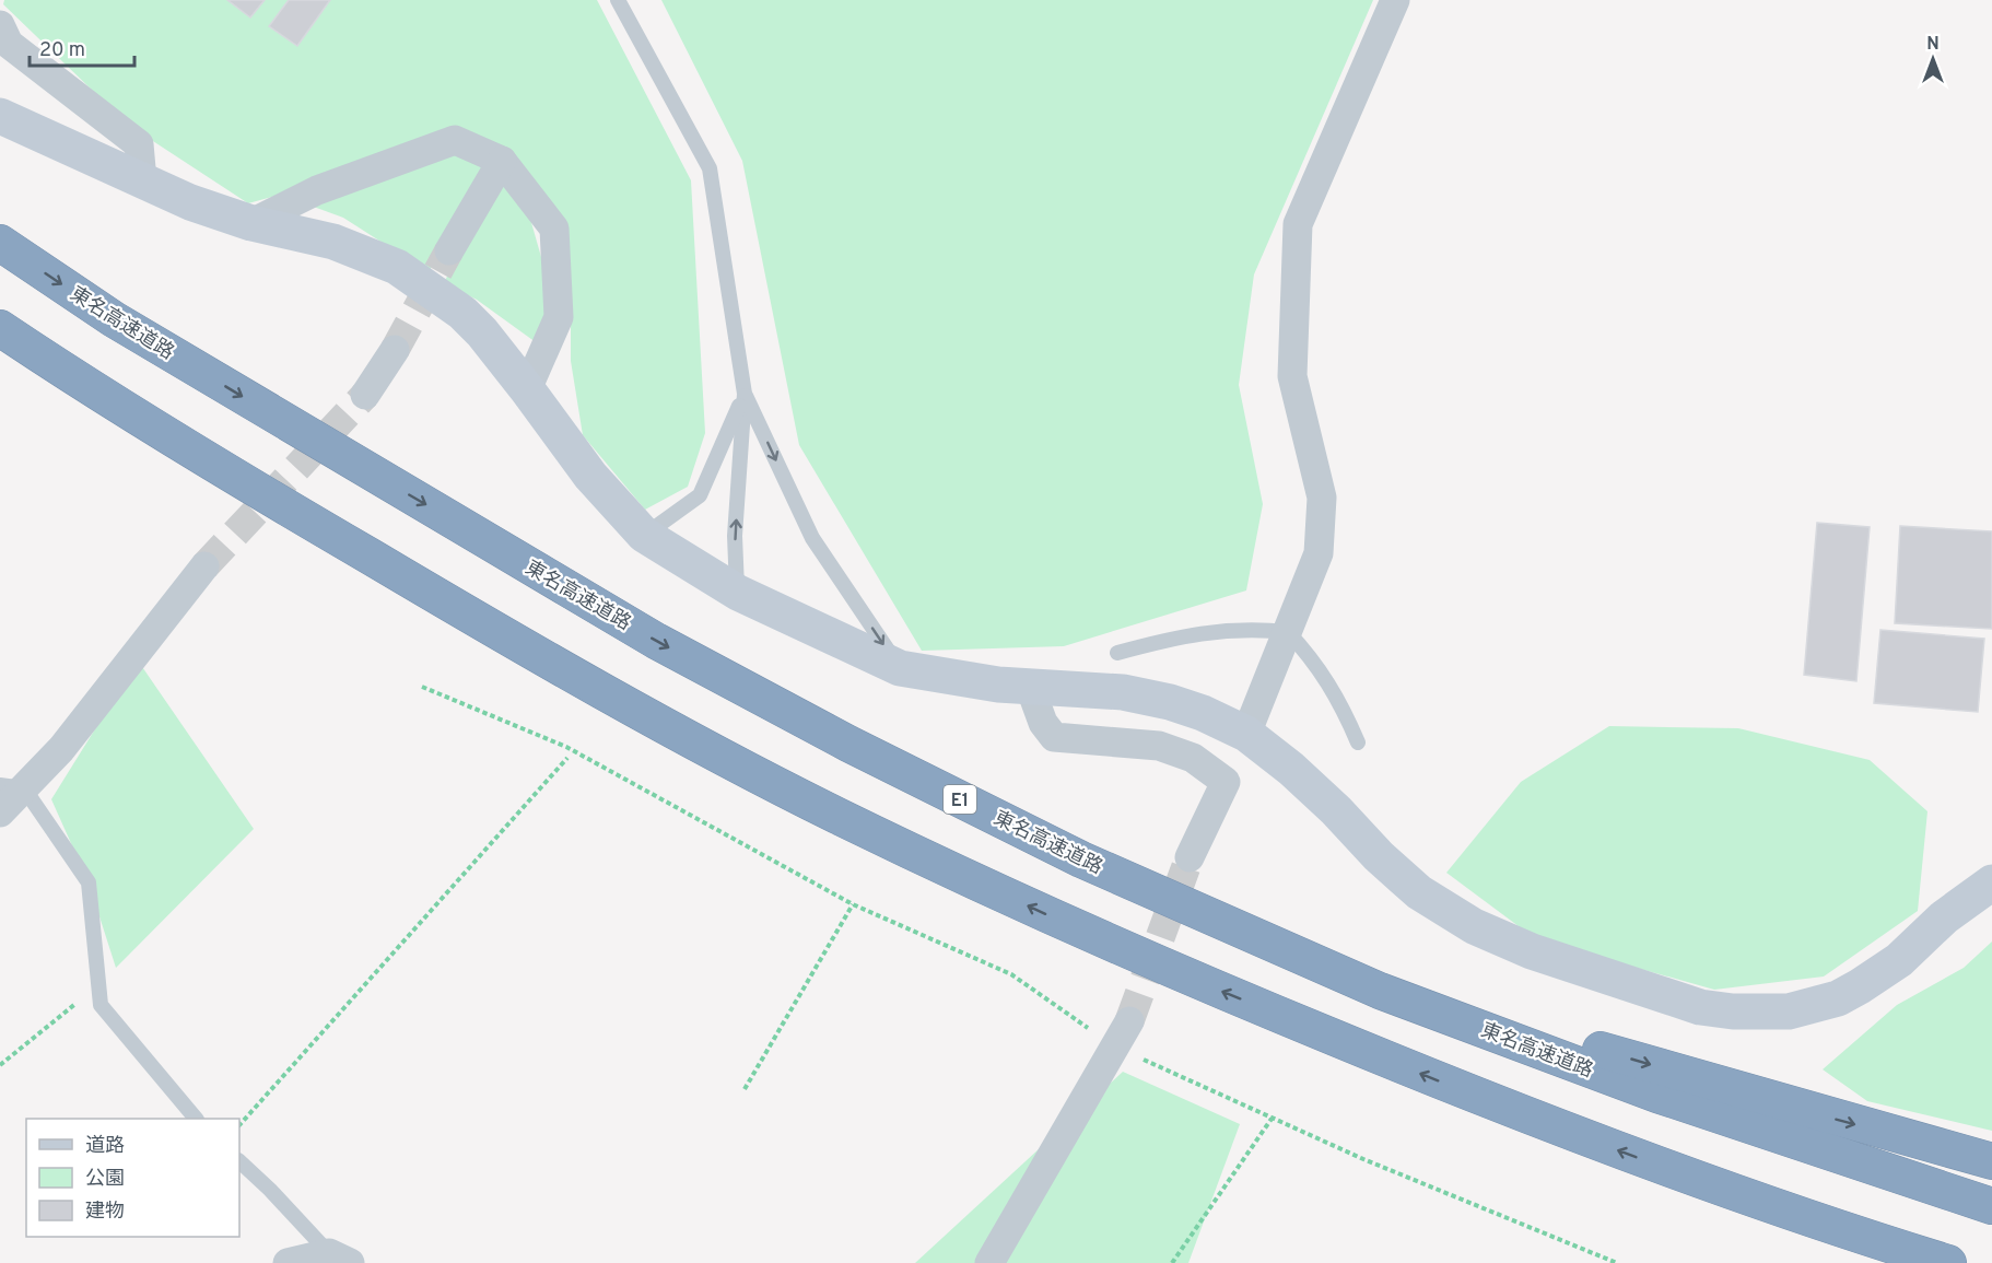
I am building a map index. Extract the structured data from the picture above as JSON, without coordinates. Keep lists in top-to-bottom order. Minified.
{"streets":{"highway":["東名高速道路","E1"]},"legend":["道路","公園","建物"],"scale_bar":"20 m","north":"top"}
